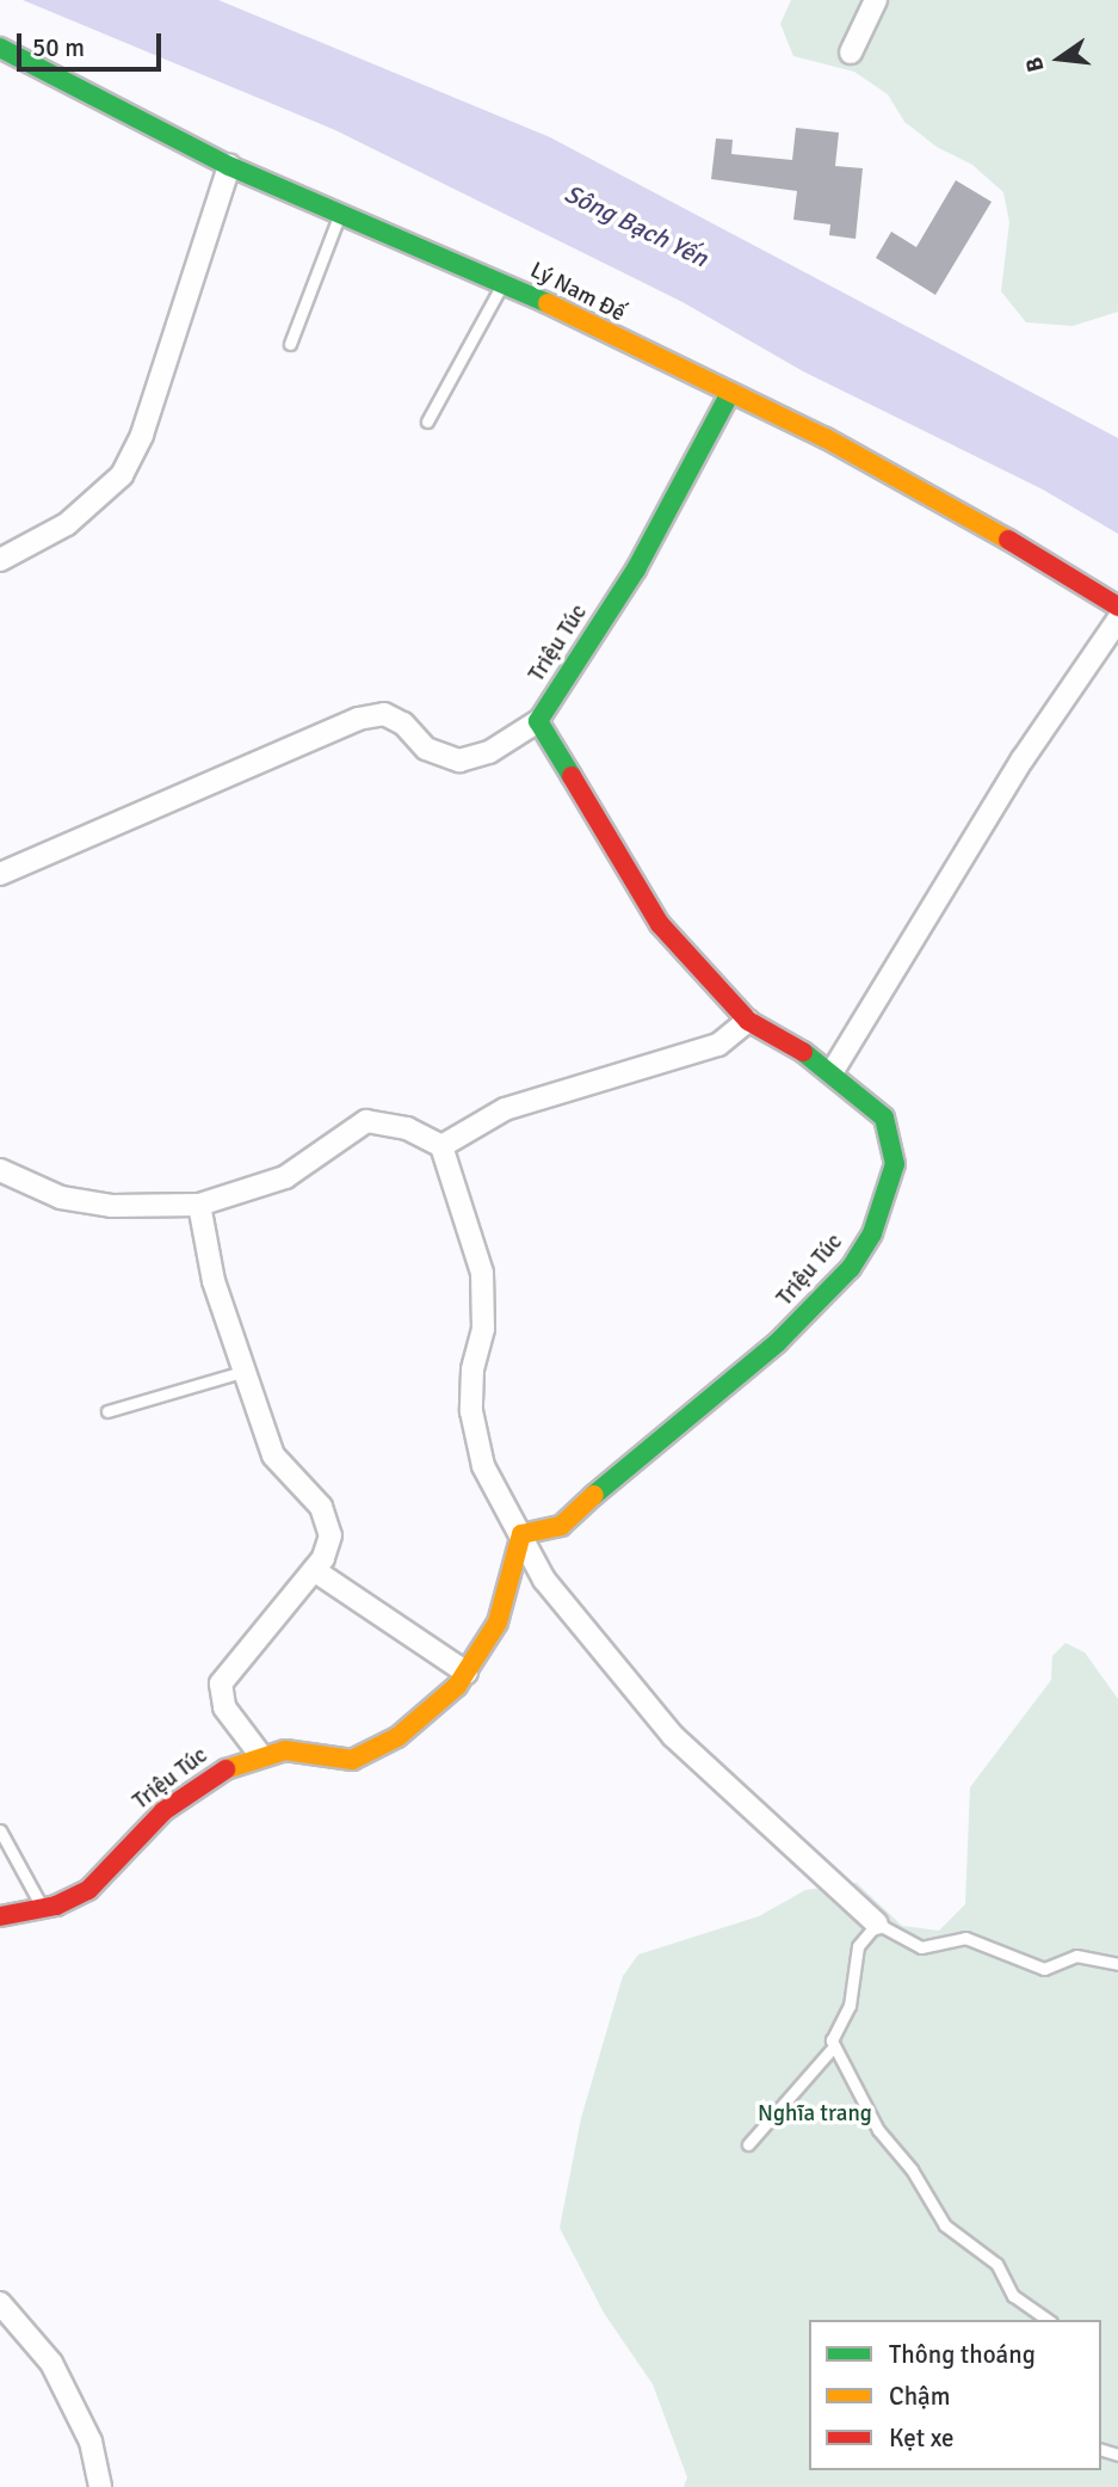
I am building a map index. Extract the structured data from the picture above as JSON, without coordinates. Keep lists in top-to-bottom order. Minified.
{"streets":{"street":["Lý Nam Đế","Triệu Túc"]},"crossings":[["Lý Nam Đế","Triệu Túc"]],"water":["Sông Bạch Yến"],"parks":["Nghĩa trang"],"legend":["Thông thoáng","Chậm","Kẹt xe"],"scale_bar":"50 m","north":"left"}
